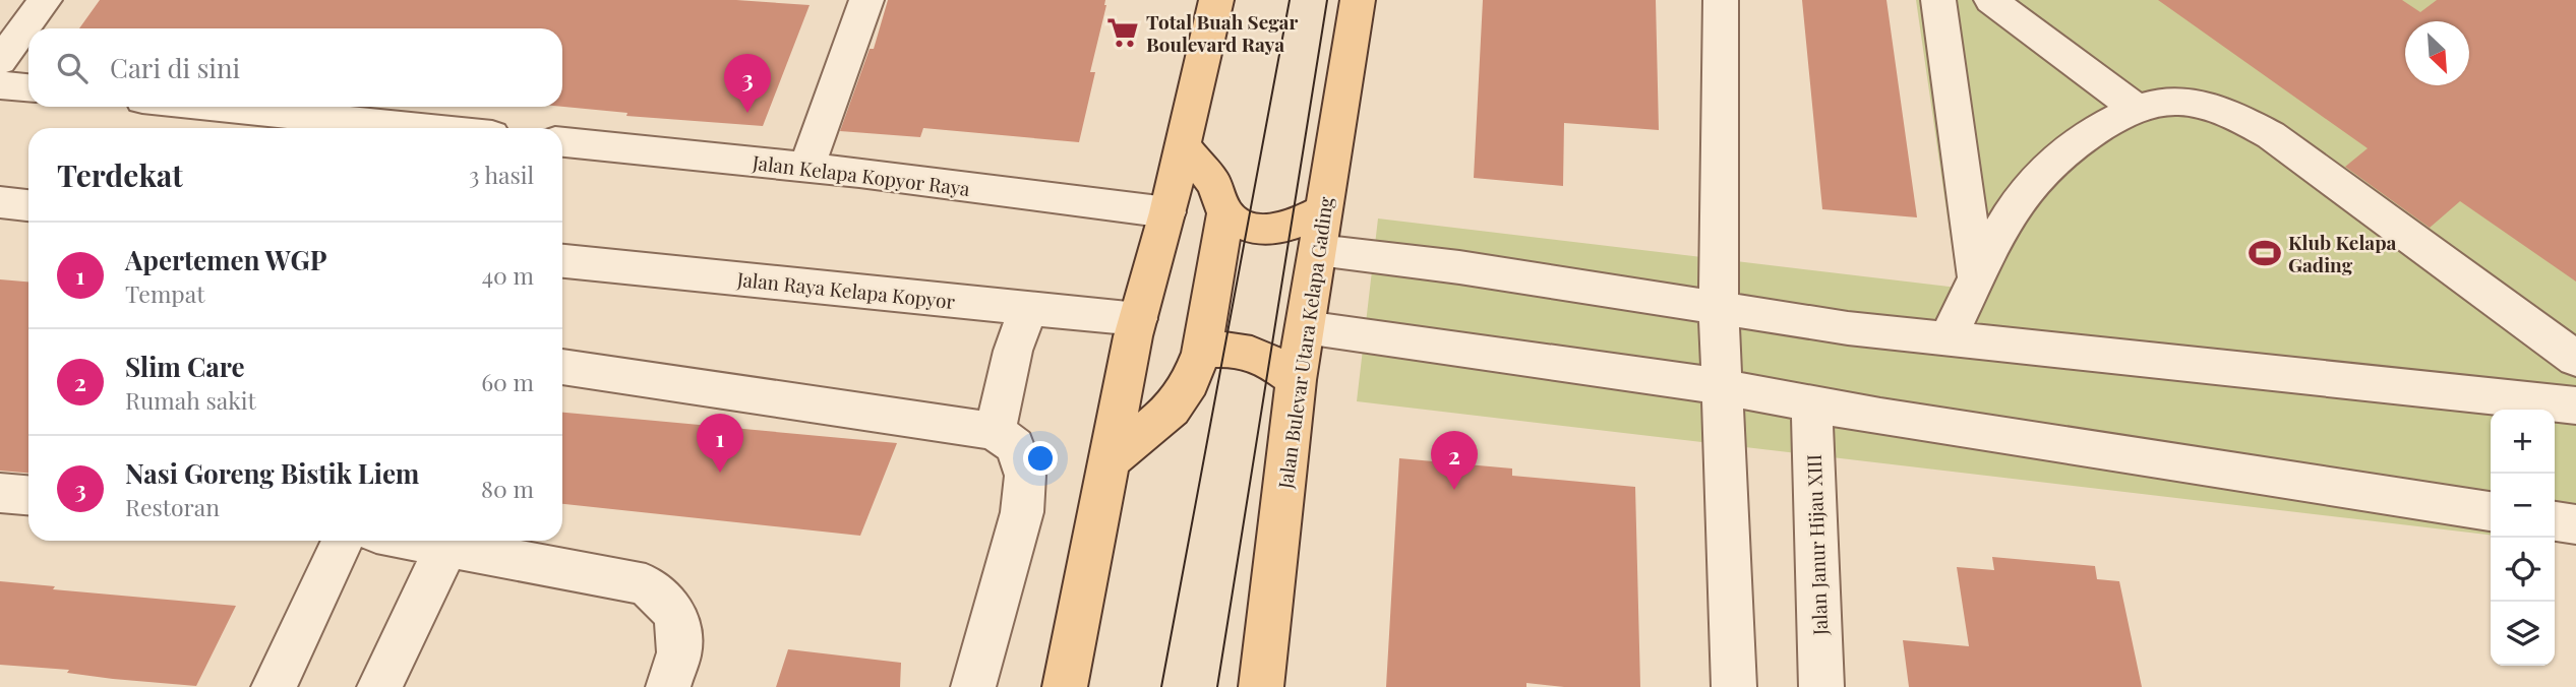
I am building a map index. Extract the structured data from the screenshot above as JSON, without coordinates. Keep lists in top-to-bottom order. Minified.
{"streets":{"main road":["Jalan Bulevar Utara Kelapa Gading"],"street":["Jalan Kelapa Kopyor Raya","Jalan Raya Kelapa Kopyor","Jalan Janur Hijau XIII"]},"places":{"supermarket":["Total Buah Segar Boulevard Raya"],"sports":["Klub Kelapa Gading"]},"north":"bottom right","page":{"search":"Cari di sini","pins":["3","1","2"],"heading":["Terdekat","3 hasil"],"list":[{"mark":"1","name":"Apertemen WGP","note":"Tempat","value":"40 m"},{"mark":"2","name":"Slim Care","note":"Rumah sakit","value":"60 m"},{"mark":"3","name":"Nasi Goreng Bistik Liem","note":"Restoran","value":"80 m"}],"map_buttons":["+","−"]}}
